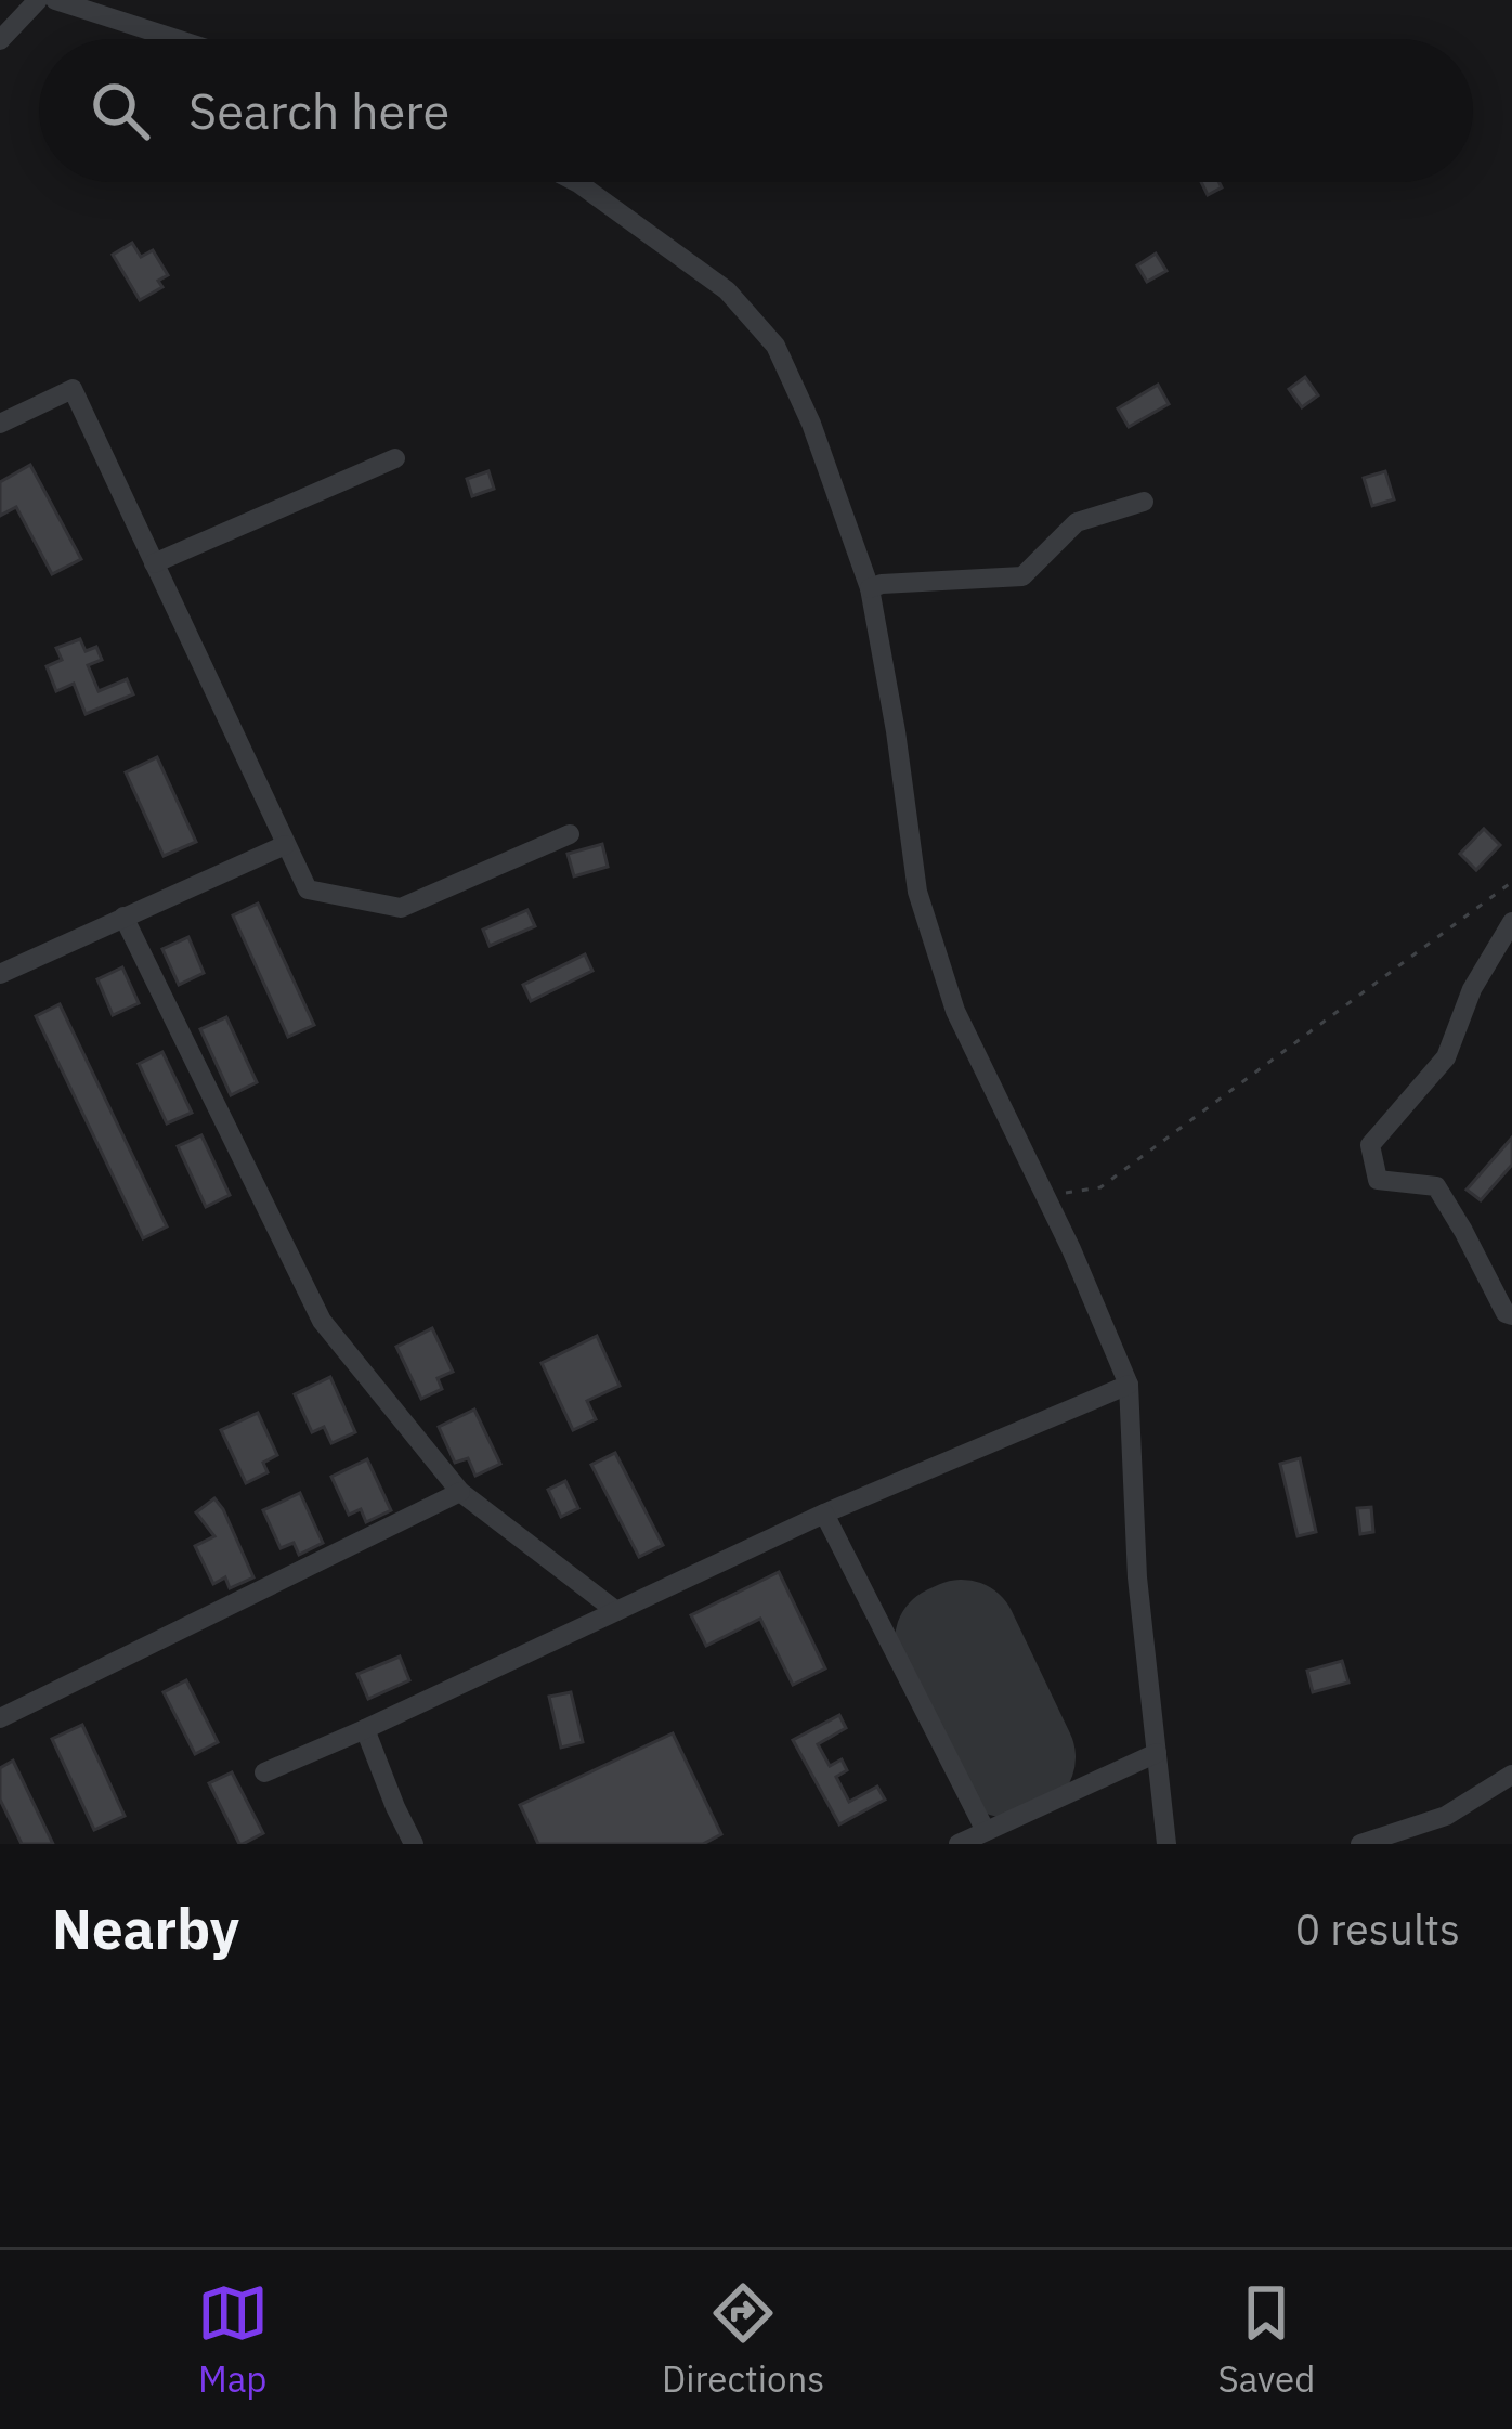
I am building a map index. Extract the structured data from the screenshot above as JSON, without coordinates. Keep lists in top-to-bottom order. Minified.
{"page":{"search":"Search here","heading":["Nearby","0 results"],"nav":["Map","Directions","Saved"]}}
